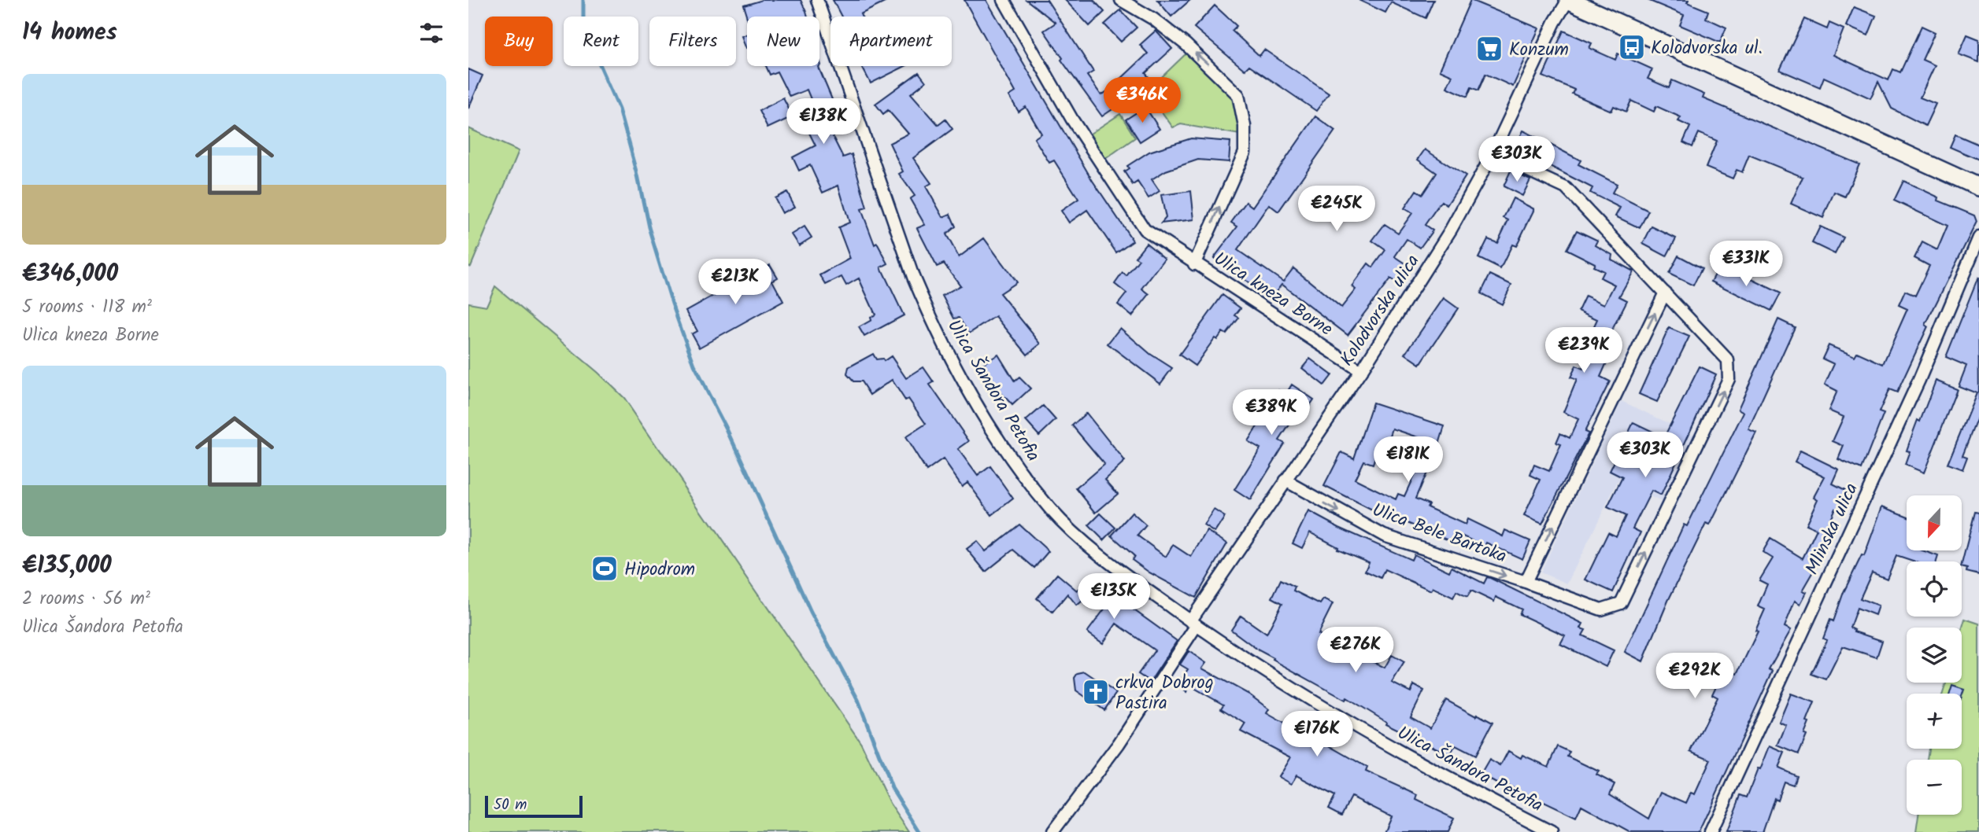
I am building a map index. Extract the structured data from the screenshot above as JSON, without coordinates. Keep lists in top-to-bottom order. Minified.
{"streets":{"street":["Ulica kneza Borne","Kolodvorska ulica","Ulica Šandora Petofia","Mlinska ulica","Ulica Bele Bartoka"]},"crossings":[["Ulica kneza Borne","Kolodvorska ulica"],["Kolodvorska ulica","Ulica Šandora Petofia"],["Kolodvorska ulica","Ulica Bele Bartoka"]],"places":{"bus stop":["Kolodvorska ul."],"supermarket":["Konzum"],"sports":["Hipodrom"],"church":["crkva Dobrog Pastira"]},"scale_bar":"50 m","north":"bottom","page":{"heading":"14 homes","chip":["Buy","Rent","Filters","New","Apartment"],"list":[{"name":"€346,000","note":"5 rooms · 118 m² · Ulica kneza Borne"},{"name":"€135,000","note":"2 rooms · 56 m² · Ulica Šandora Petofia"}],"price":["€346K","€138K","€303K","€245K","€331K","€213K","€239K","€389K","€303K","€181K","€135K","€276K","€292K","€176K"],"map_buttons":["+","−"],"scale":"50 m"}}
